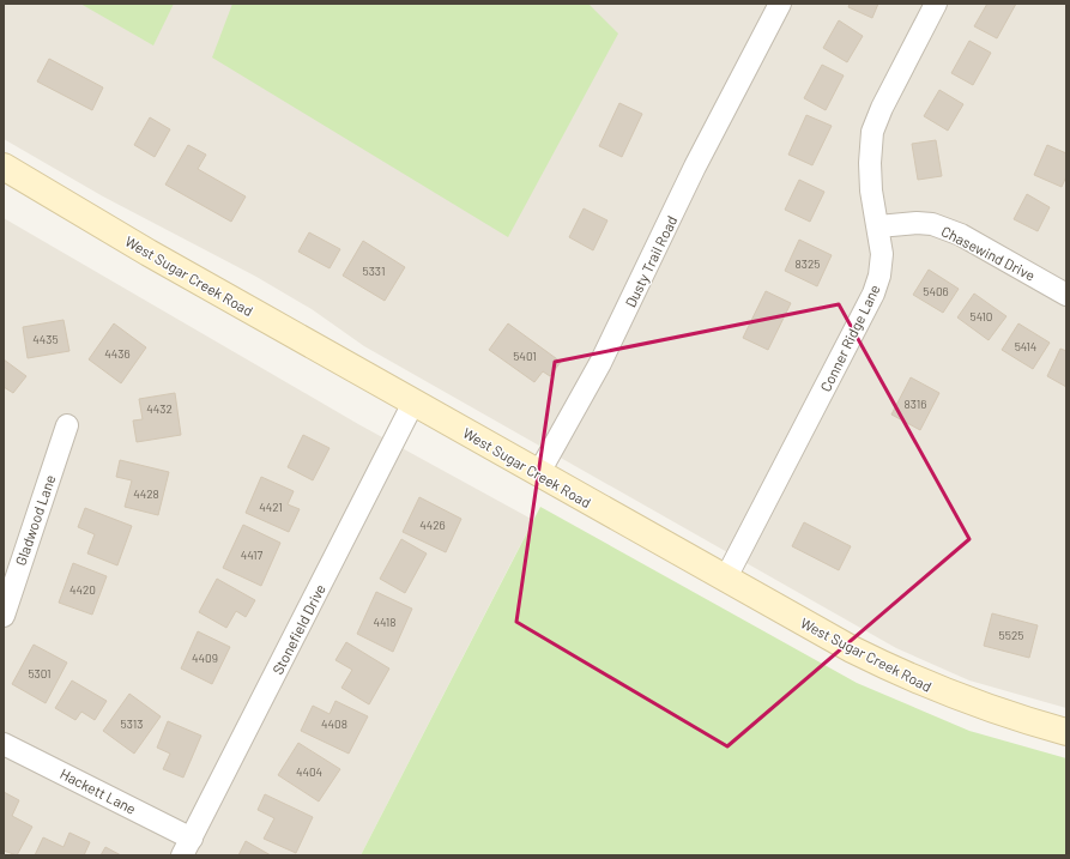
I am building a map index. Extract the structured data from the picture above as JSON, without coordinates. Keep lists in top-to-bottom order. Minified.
{"streets":{"main road":["West Sugar Creek Road"],"street":["Chasewind Drive","Dusty Trail Road","Conner Ridge Lane","Gladwood Lane","Stonefield Drive","Hackett Lane"]},"crossings":[["Chasewind Drive","Conner Ridge Lane"],["Dusty Trail Road","West Sugar Creek Road"],["West Sugar Creek Road","Conner Ridge Lane"],["West Sugar Creek Road","Stonefield Drive"],["Stonefield Drive","Hackett Lane"]],"house_numbers":["8325","5331","5406","5410","4435","5414","4436","5401","8316","4432","4428","4421","4426","4417","4420","4418","5525","4409","5301","5313","4408","4404"]}
